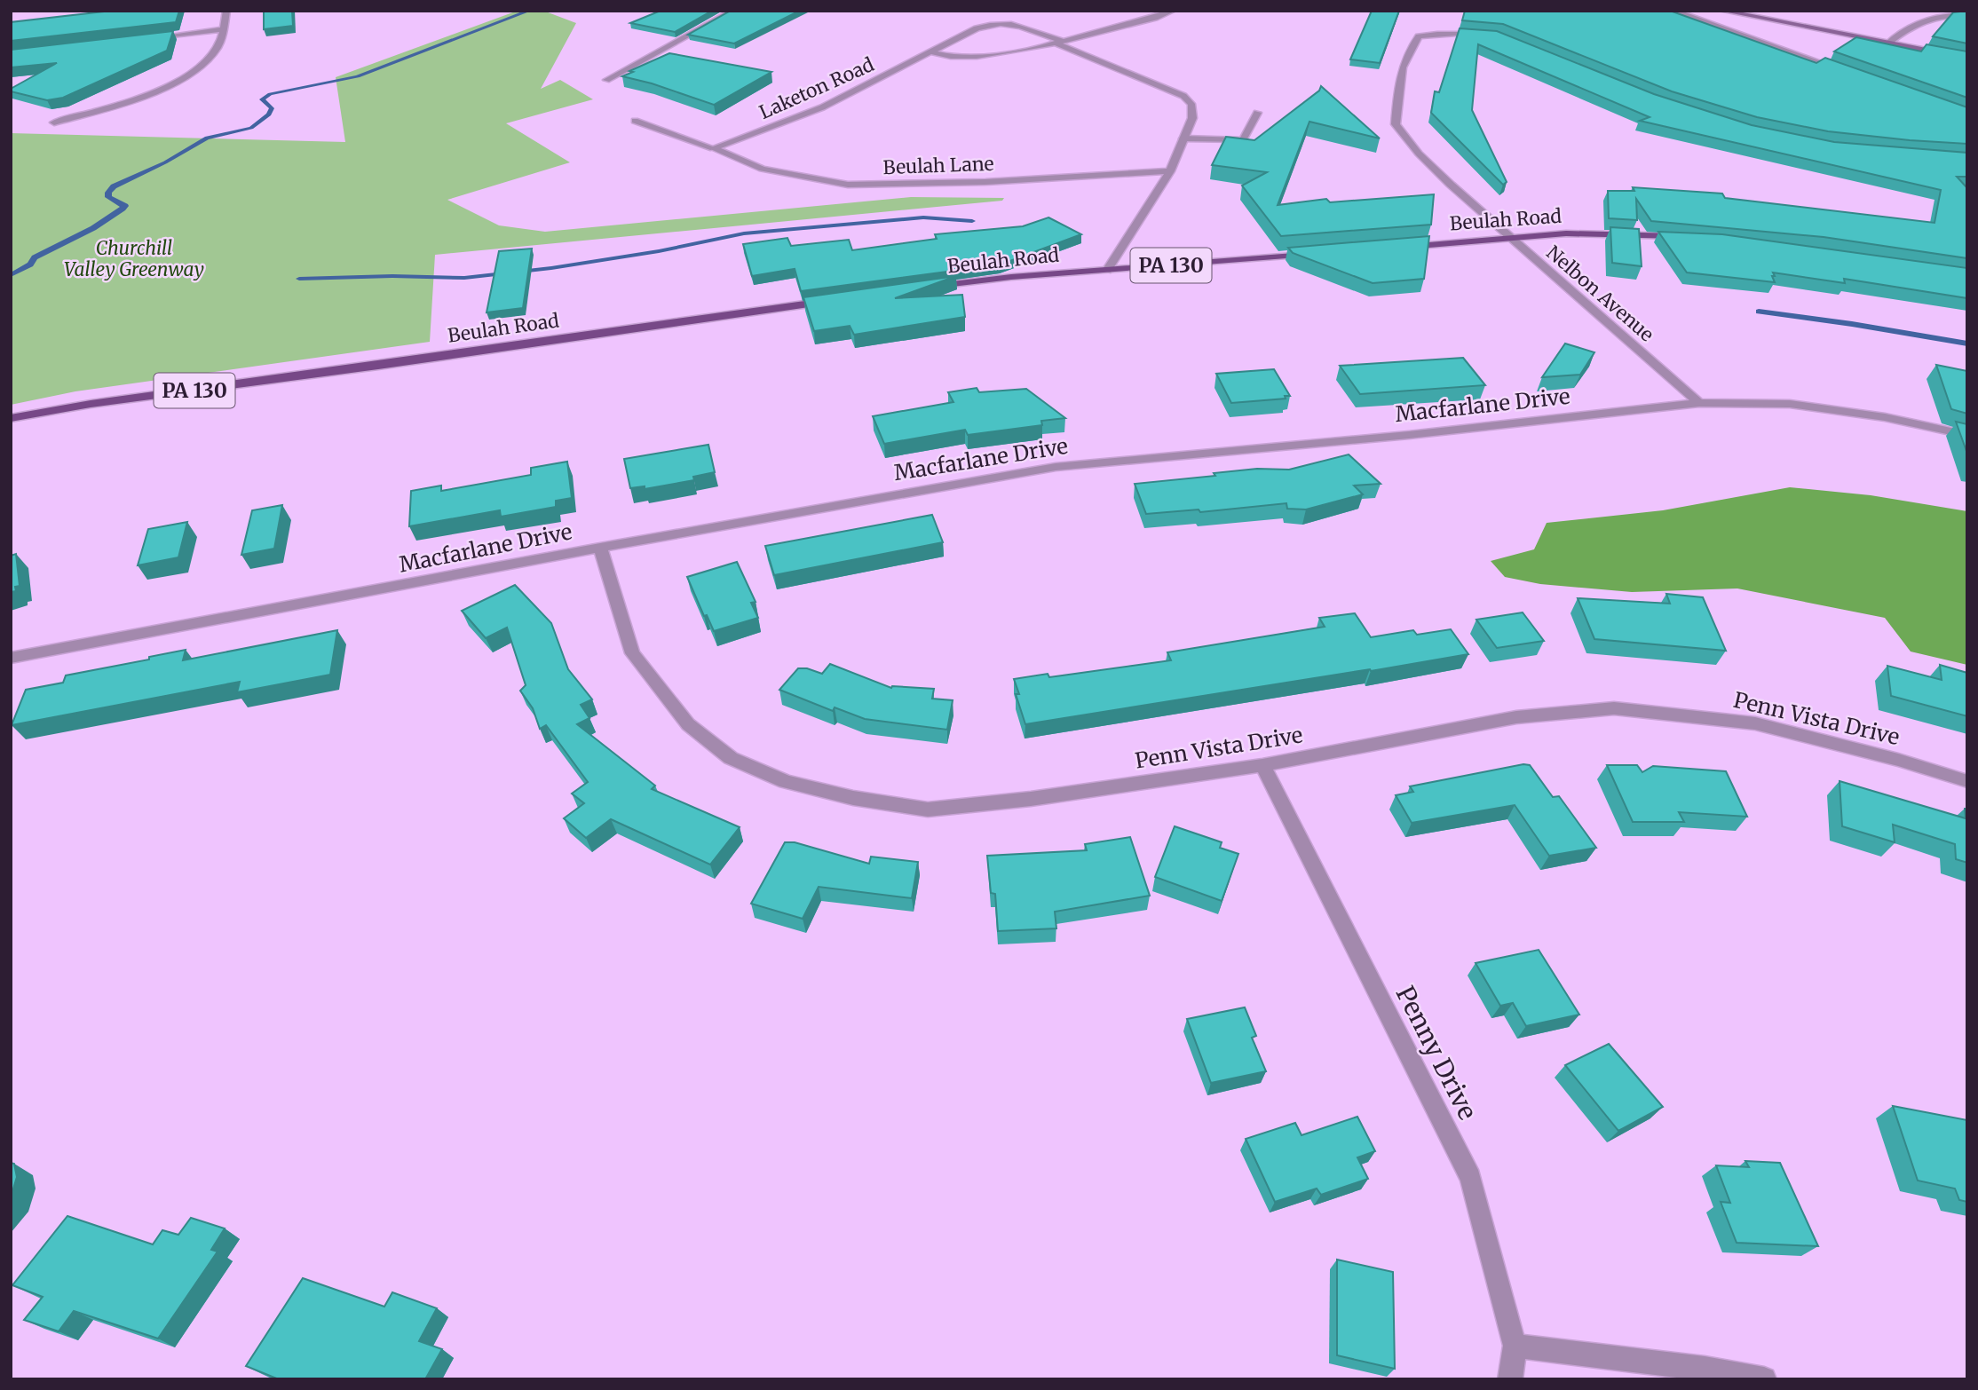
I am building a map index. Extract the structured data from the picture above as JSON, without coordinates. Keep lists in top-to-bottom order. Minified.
{"streets":{"main road":["Beulah Road","PA 130"],"street":["Laketon Road","Beulah Lane","Nelbon Avenue","Macfarlane Drive","Penn Vista Drive","Penny Drive"]},"crossings":[["Laketon Road","Beulah Lane"],["Beulah Road","Nelbon Avenue"],["Nelbon Avenue","Macfarlane Drive"],["Macfarlane Drive","Penn Vista Drive"],["Penn Vista Drive","Penny Drive"]],"parks":["Churchill Valley Greenway"]}
